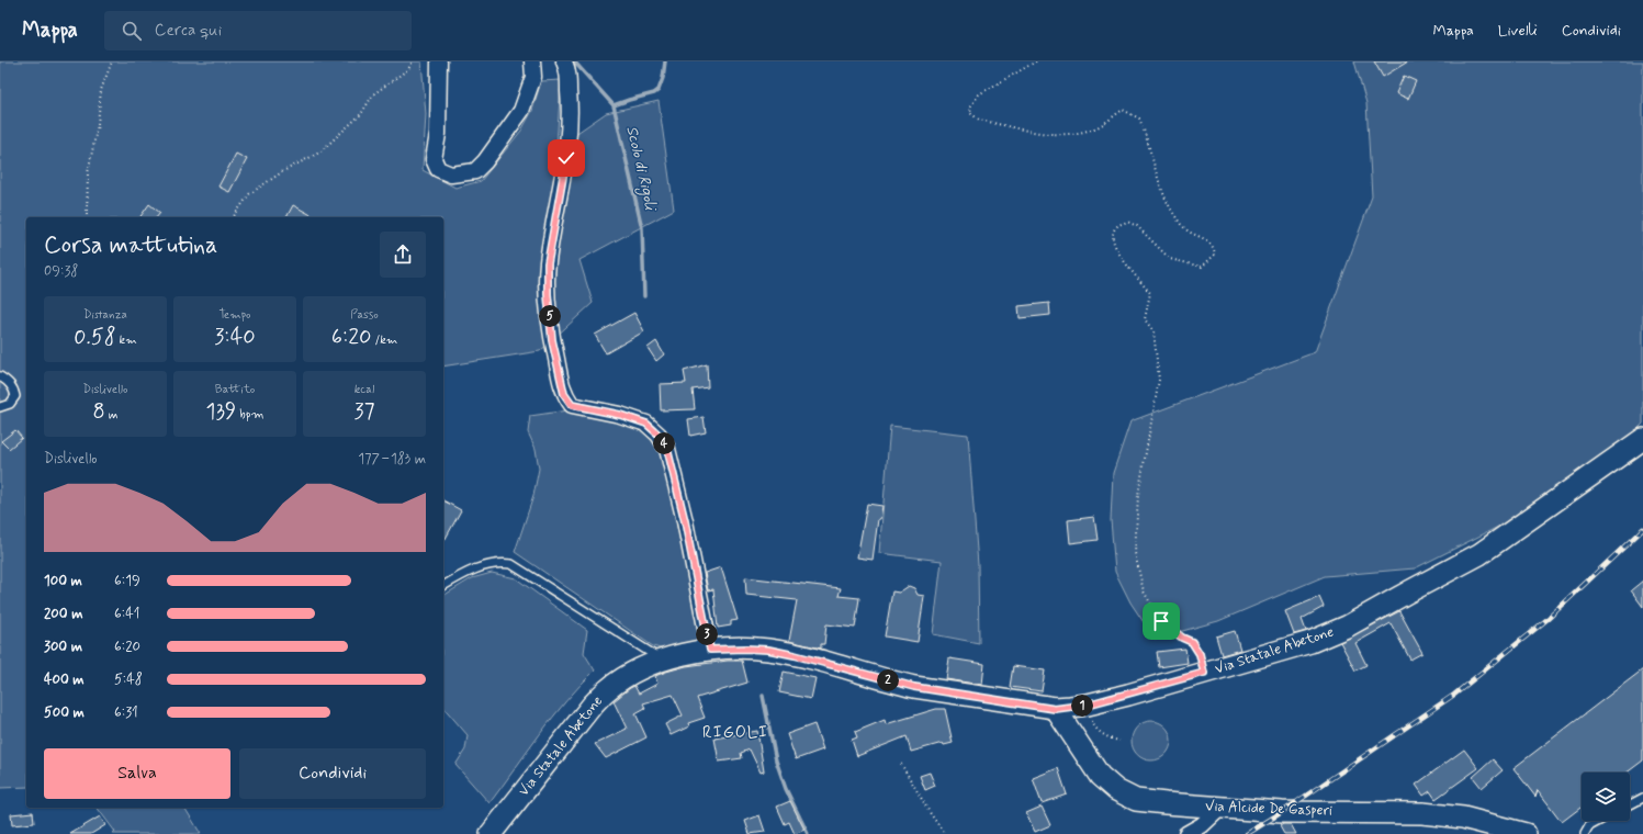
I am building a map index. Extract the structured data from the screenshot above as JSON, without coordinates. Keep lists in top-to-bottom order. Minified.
{"streets":{"main road":["Via Statale Abetone","Via Alcide De Gasperi"]},"crossings":[["Via Statale Abetone","Via Alcide De Gasperi"]],"districts":["RIGOLI"],"water":["Scolo di Rigoli"],"page":{"header":"Mappa","search":"Cerca qui","nav":["Mappa","Livelli","Condividi"],"heading":["Corsa mattutina","09:38"],"stats":[["Distanza","0.58 km"],["Tempo","3:40"],["Passo","6:20 /km"],["Dislivello","8 m"],["Battito","139 bpm"],["kcal","37"]],"pins":["5","4","3","2","1"],"chart":["Dislivello","177–183 m"],"list":[{"name":"100 m","note":"6:19"},{"name":"200 m","note":"6:41"},{"name":"300 m","note":"6:20"},{"name":"400 m","note":"5:48"},{"name":"500 m","note":"6:31"}],"buttons":["Salva","Condividi"]}}
